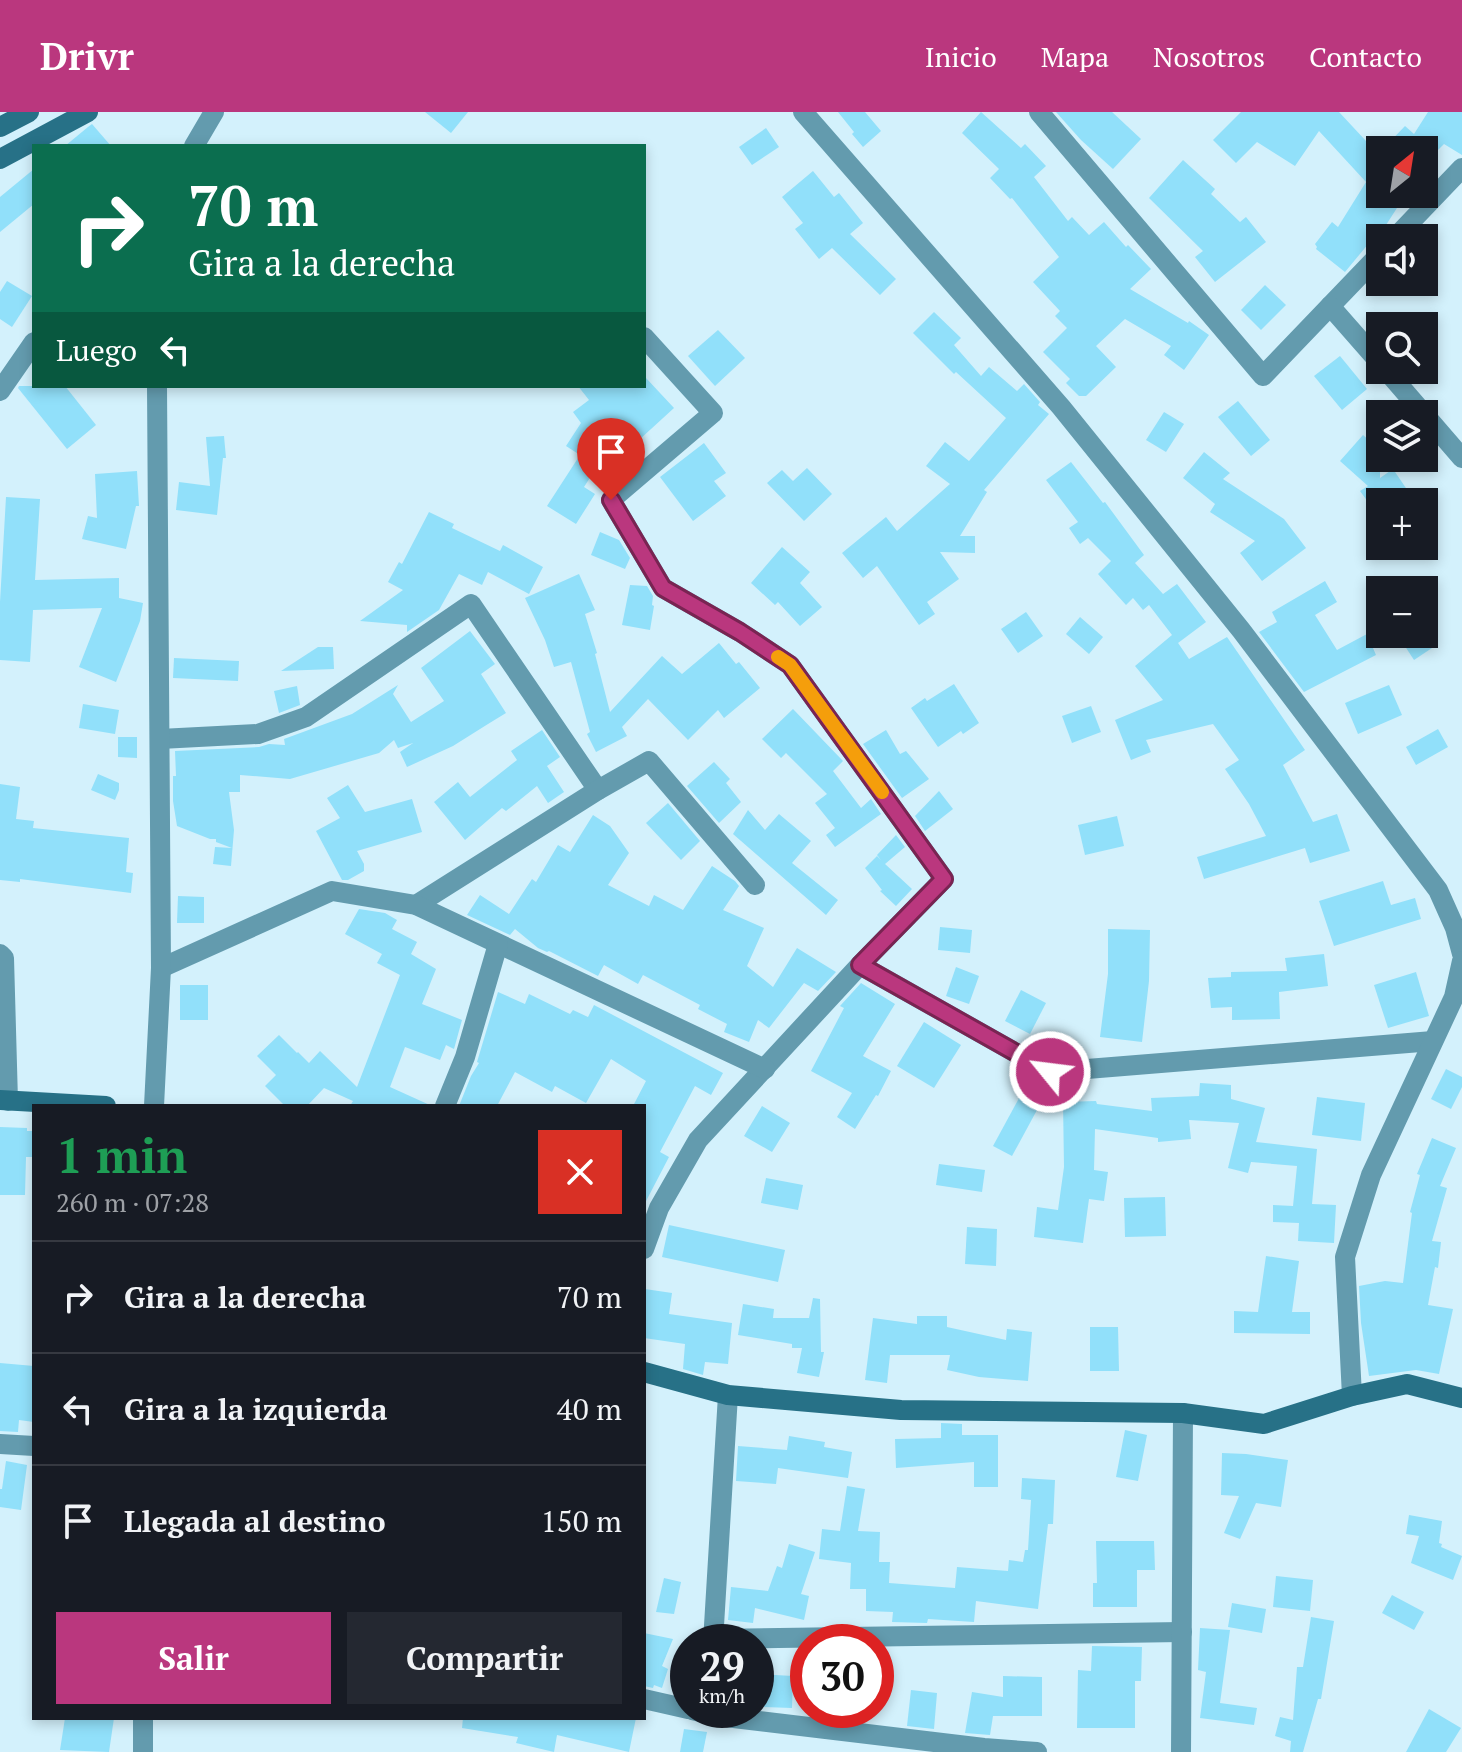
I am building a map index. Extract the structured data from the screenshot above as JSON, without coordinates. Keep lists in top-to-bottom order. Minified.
{"north":"top right","page":{"header":"Drivr","nav":["Inicio","Mapa","Nosotros","Contacto"],"map_buttons":["+","−"],"turn":["70 m","Gira a la derecha"],"then":"Luego","heading":["1 min","260 m · 07:28"],"list":[{"name":"Gira a la derecha","value":"70 m"},{"name":"Gira a la izquierda","value":"40 m"},{"name":"Llegada al destino","value":"150 m"}],"buttons":["Salir","Compartir"],"speed":"29 km/h","limit":"30"}}
